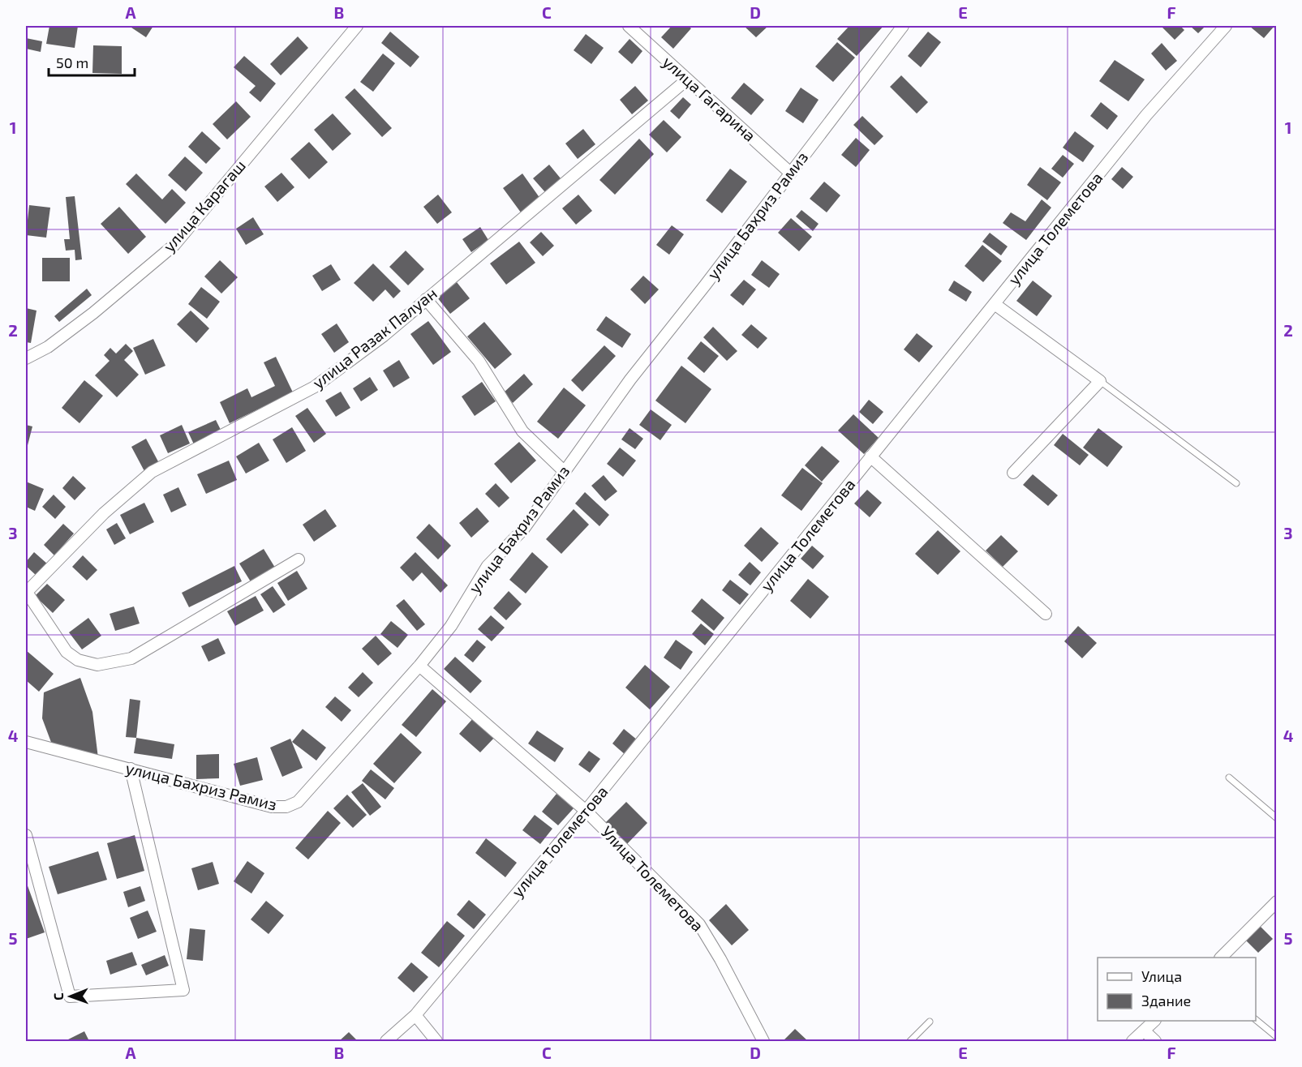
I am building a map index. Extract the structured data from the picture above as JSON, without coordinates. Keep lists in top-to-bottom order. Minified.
{"streets":{"street":["улица Гагарина","улица Карагаш","улица Бахриз Рамиз","улица Толеметова","улица Разак Палуан","Улица Толеметова"]},"crossings":[["улица Гагарина","улица Бахриз Рамиз"],["улица Гагарина","улица Разак Палуан"],["улица Бахриз Рамиз","Улица Толеметова"],["улица Толеметова","Улица Толеметова"]],"legend":["Улица","Здание"],"scale_bar":"50 m","north":"left","grid":{"columns":["A","B","C","D","E","F"],"rows":["1","2","3","4","5"]}}
